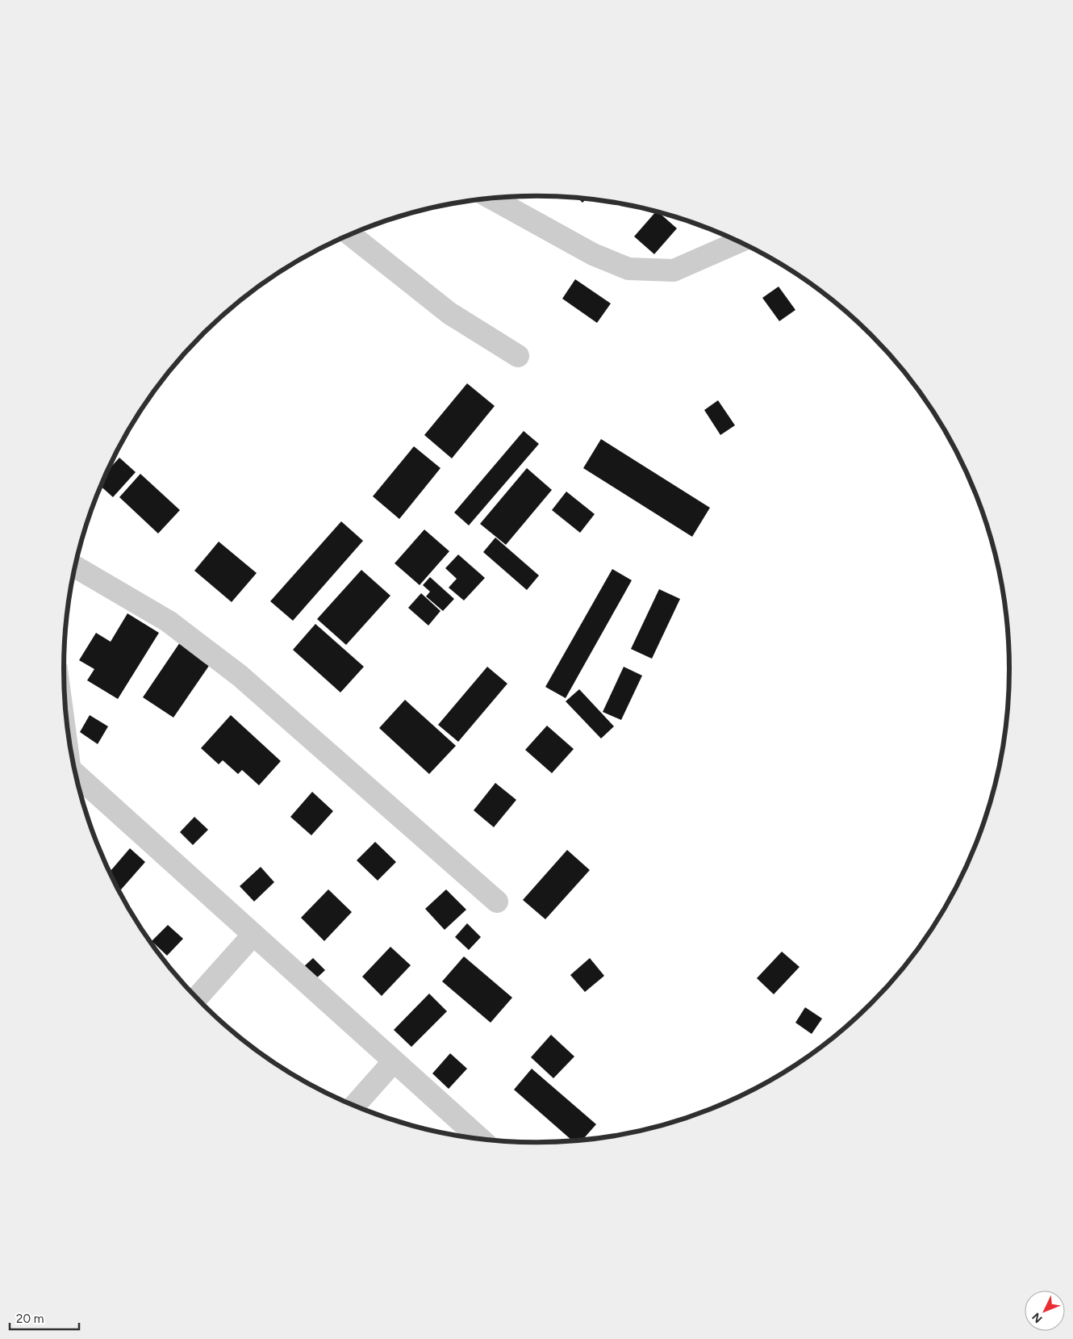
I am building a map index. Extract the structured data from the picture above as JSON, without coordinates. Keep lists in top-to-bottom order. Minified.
{"scale_bar":"20 m","north":"bottom left"}
